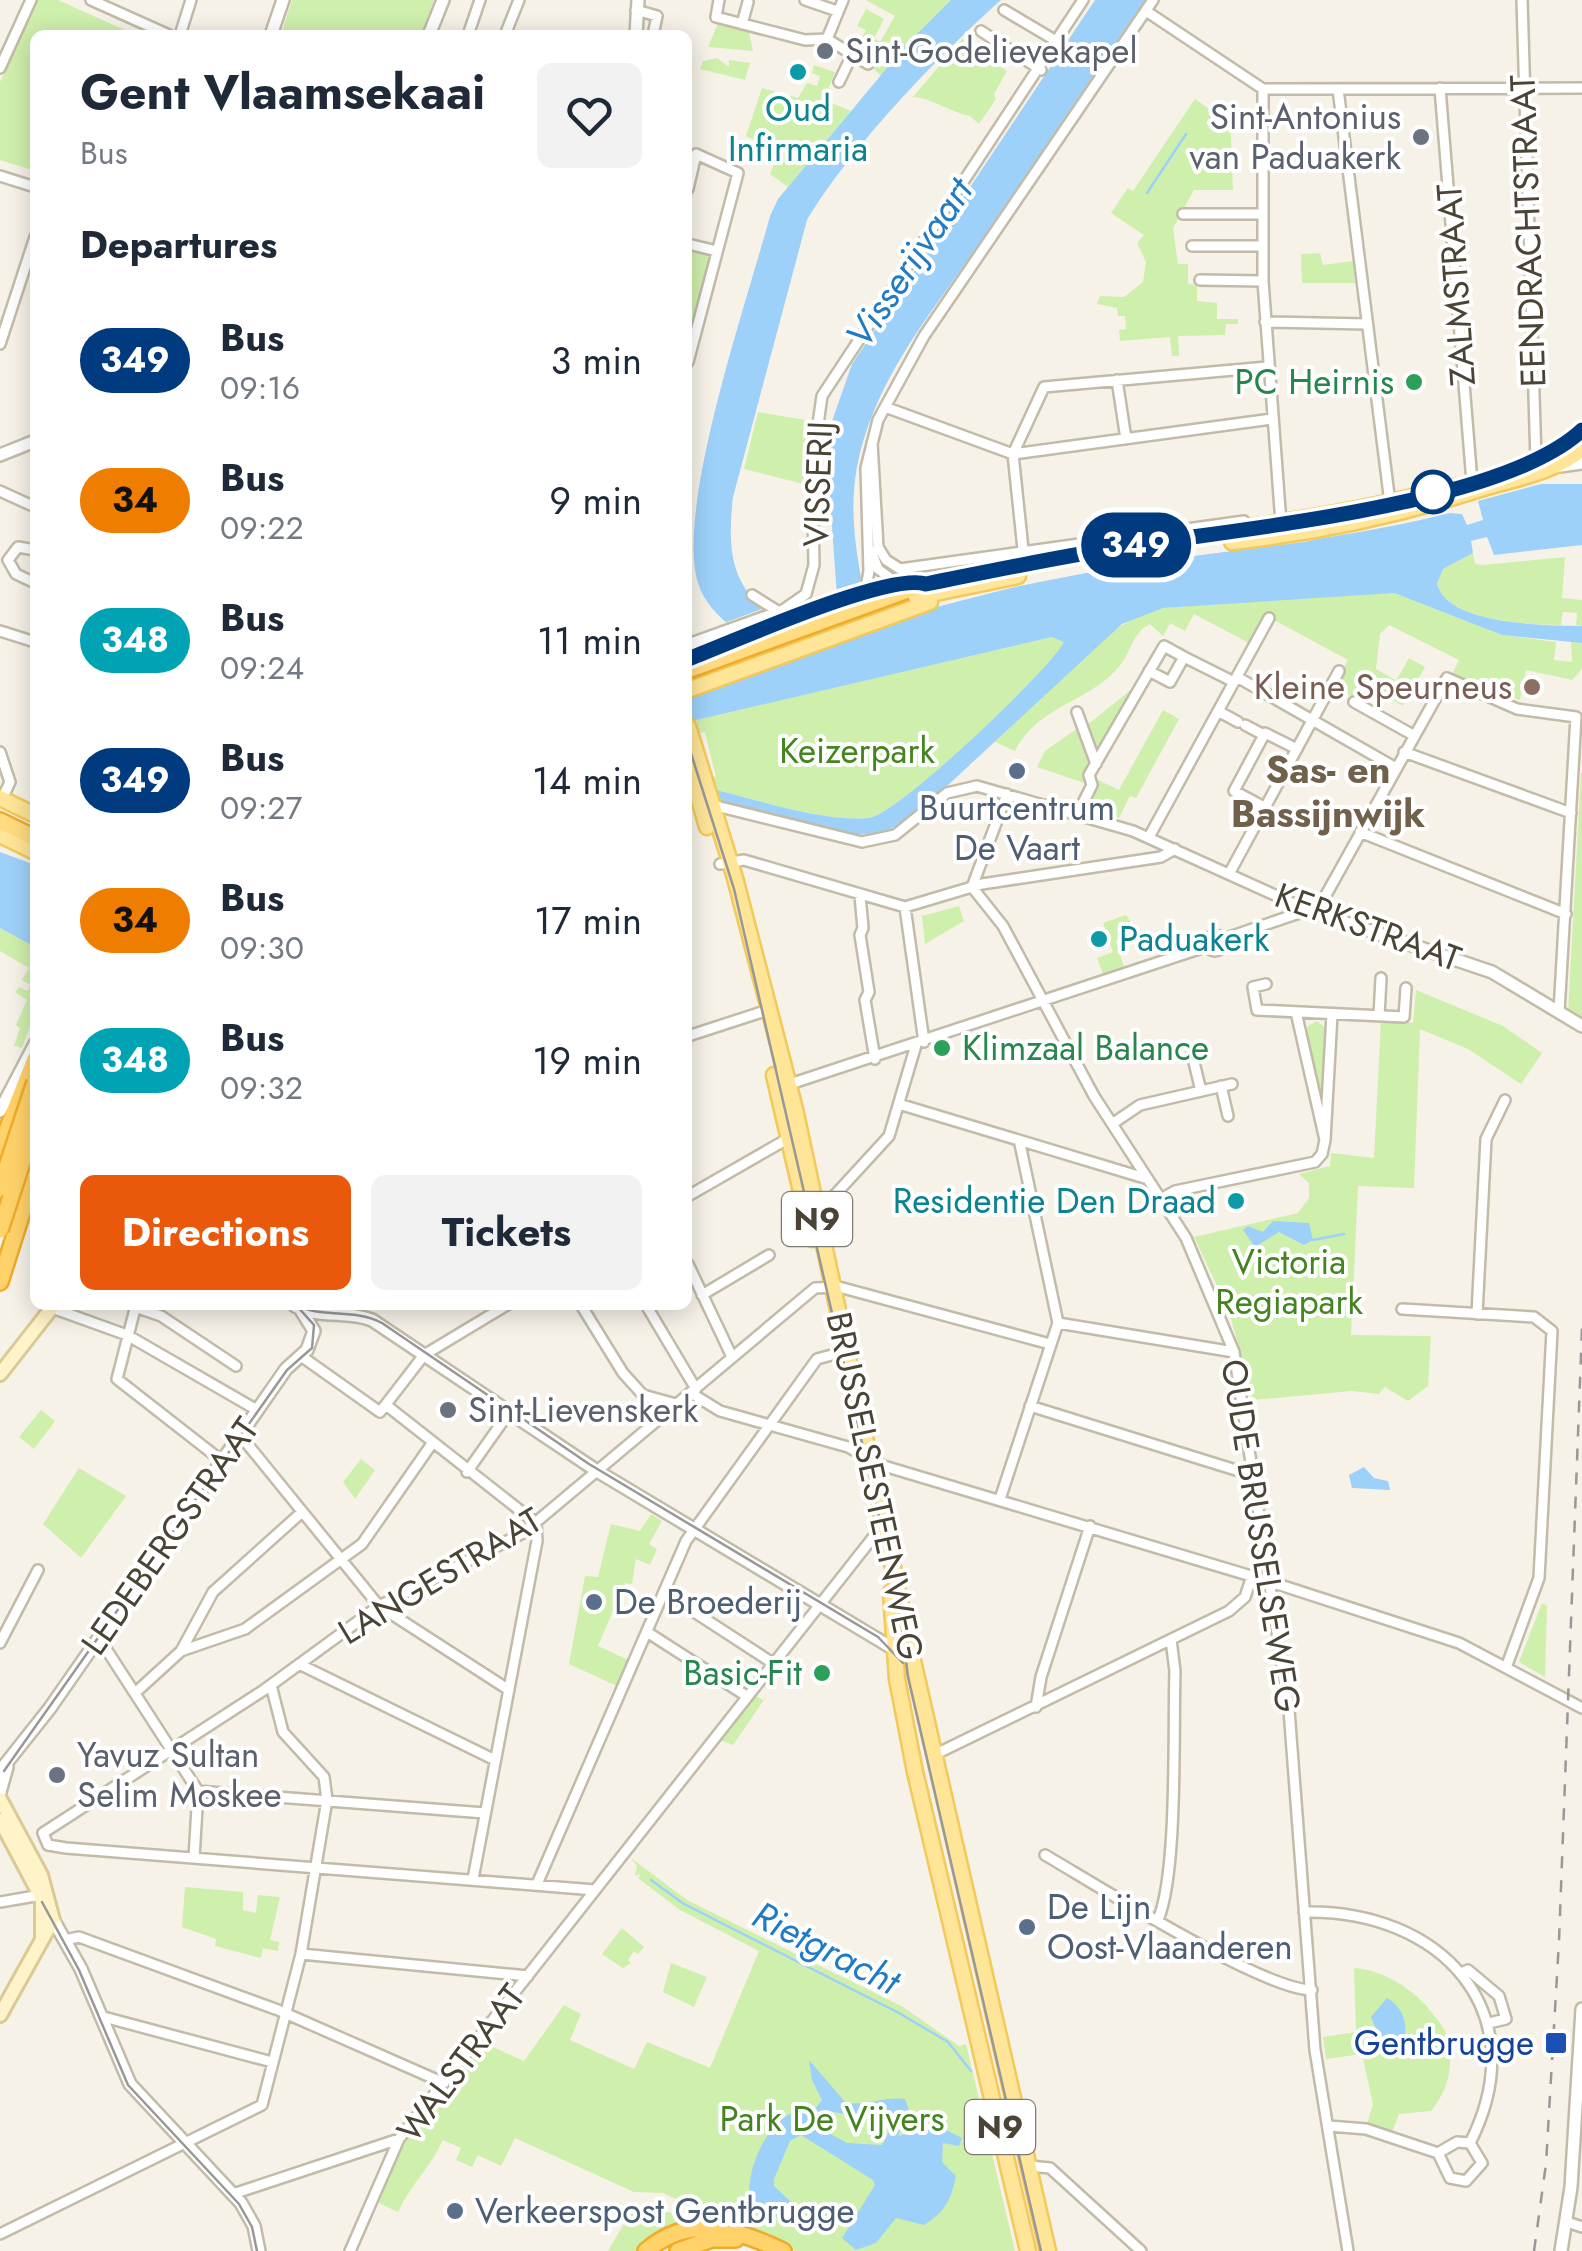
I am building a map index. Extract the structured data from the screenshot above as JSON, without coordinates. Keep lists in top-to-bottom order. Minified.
{"streets":{"main road":["N9","BRUSSELSESTEENWEG"],"street":["EENDRACHTSTRAAT","ZALMSTRAAT","VISSERIJ","KERKSTRAAT","LEDEBERGSTRAAT","OUDE BRUSSELSEWEG","LANGESTRAAT","WALSTRAAT"]},"crossings":[["KERKSTRAAT","BRUSSELSESTEENWEG"],["BRUSSELSESTEENWEG","LANGESTRAAT"],["BRUSSELSESTEENWEG","WALSTRAAT"]],"districts":["Sas- en Bassijnwijk"],"water":["Visserijvaart","Rietgracht"],"parks":["Keizerpark","Victoria Regiapark","Park De Vijvers"],"places":{"other":["Sint-Godelievekapel","Oud Infirmaria","Sint-Antonius van Paduakerk","PC Heirnis","Kleine Speurneus","Buurtcentrum De Vaart","Paduakerk","Klimzaal Balance","Residentie Den Draad","Sint-Lievenskerk","De Broederij","Basic-Fit","Yavuz Sultan Selim Moskee","De Lijn Oost-Vlaanderen","Verkeerspost Gentbrugge"],"transit":["Gentbrugge"]},"lines":["bus line 349"],"page":{"on_map":"349","heading":[["Gent Vlaamsekaai","Bus"],"Departures"],"list":[{"mark":"349","name":"Bus","note":"09:16","value":"3 min"},{"mark":"34","name":"Bus","note":"09:22","value":"9 min"},{"mark":"348","name":"Bus","note":"09:24","value":"11 min"},{"mark":"349","name":"Bus","note":"09:27","value":"14 min"},{"mark":"34","name":"Bus","note":"09:30","value":"17 min"},{"mark":"348","name":"Bus","note":"09:32","value":"19 min"}],"buttons":["Directions","Tickets"]}}
